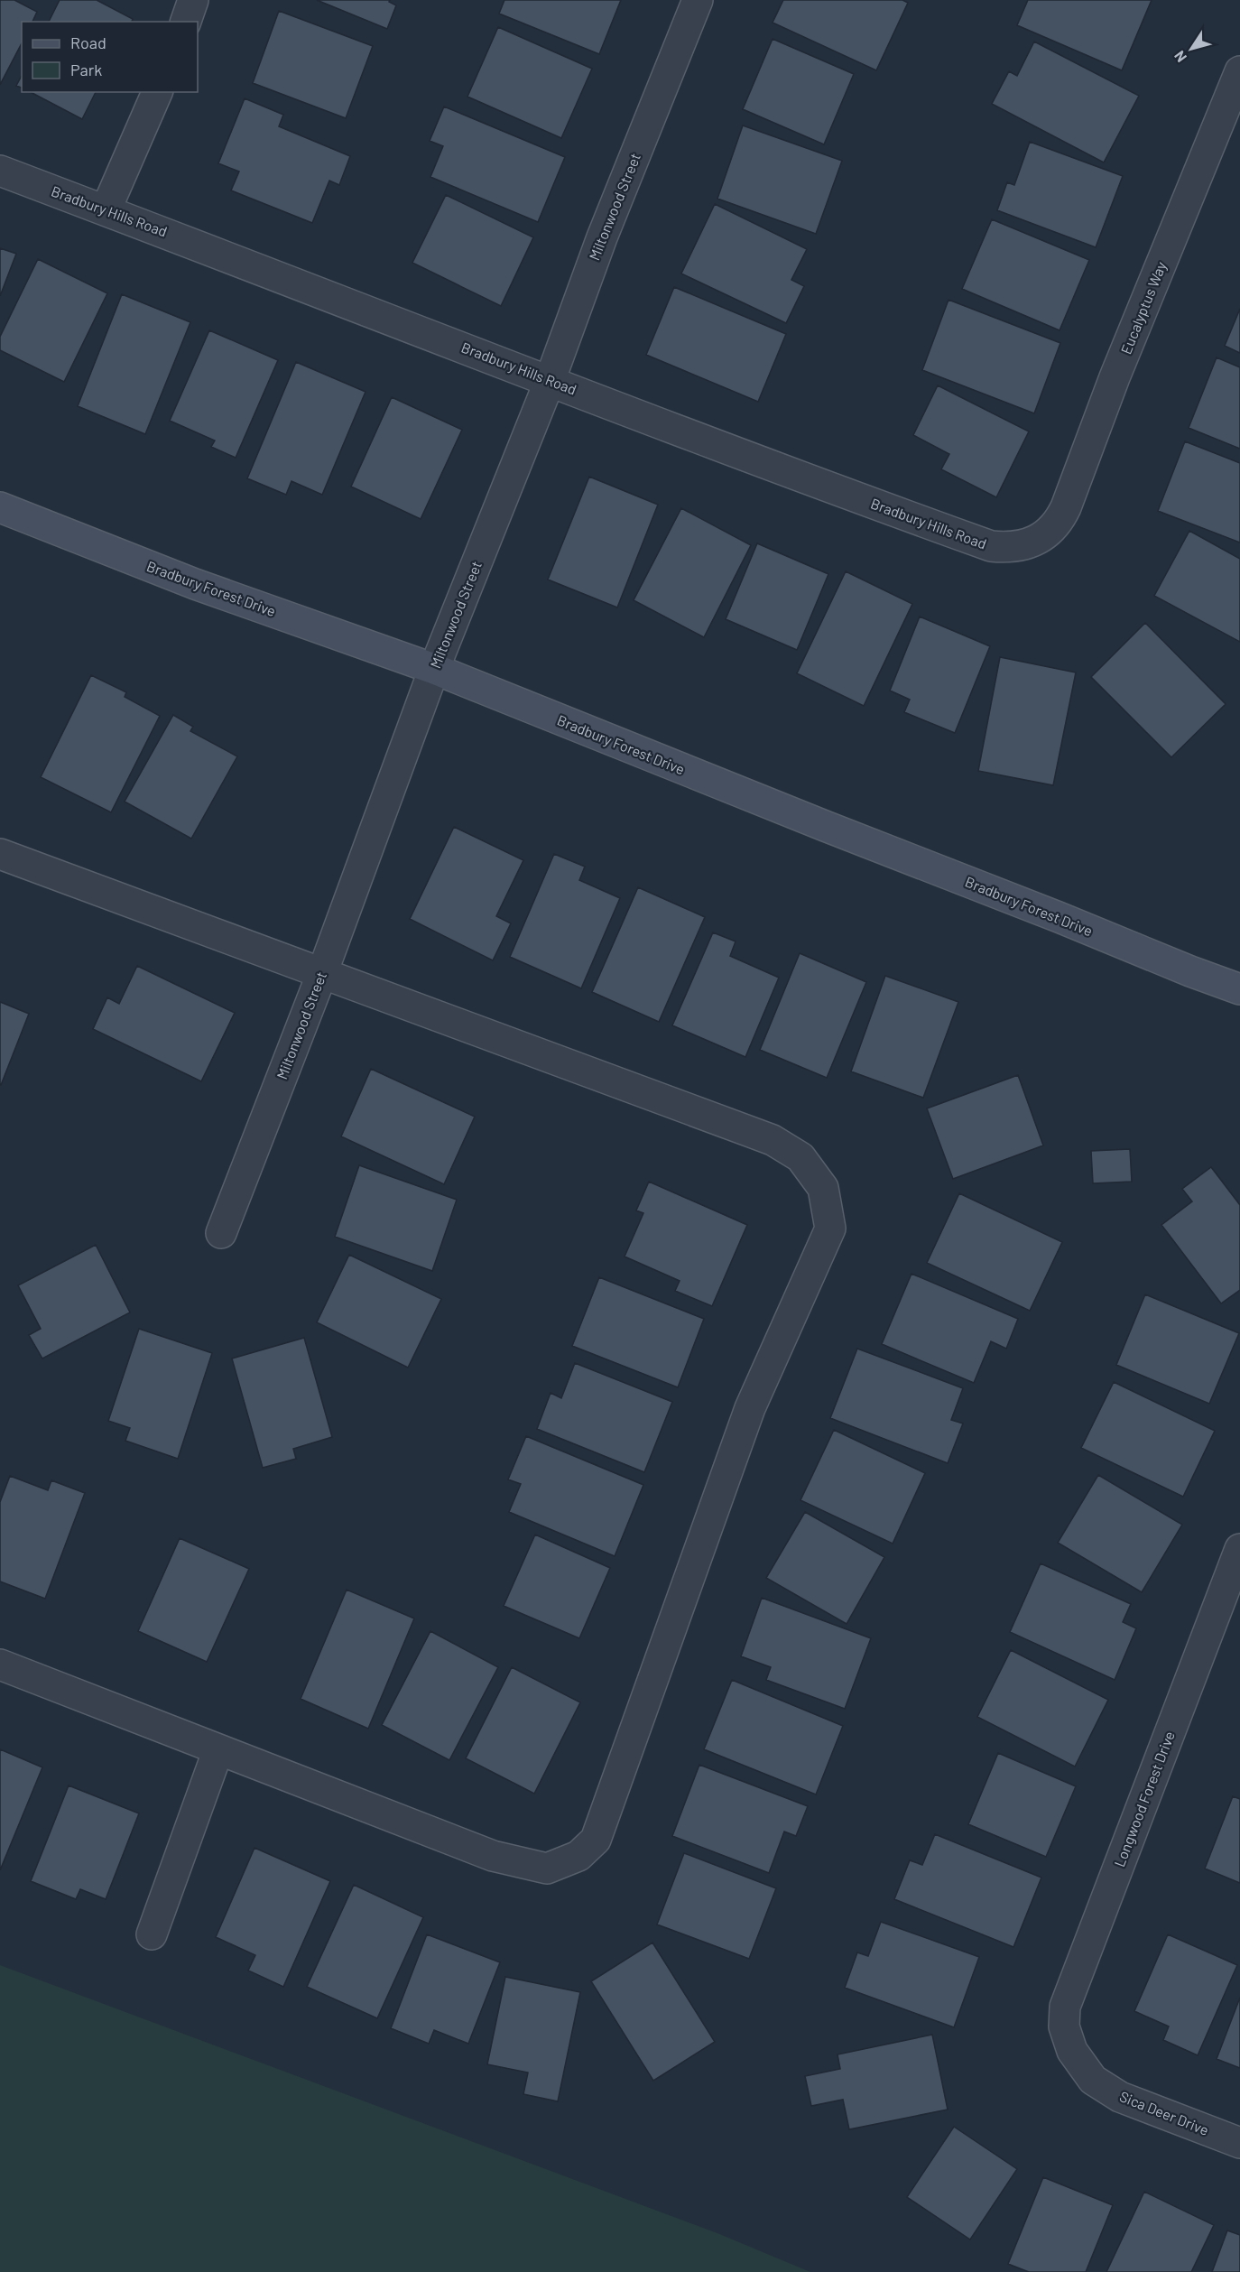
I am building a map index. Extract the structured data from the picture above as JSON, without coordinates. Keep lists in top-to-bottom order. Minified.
{"streets":{"street":["Miltonwood Street","Bradbury Hills Road","Eucalyptus Way","Bradbury Forest Drive","Longwood Forest Drive","Sica Deer Drive"]},"crossings":[["Miltonwood Street","Bradbury Hills Road"],["Miltonwood Street","Bradbury Forest Drive"],["Bradbury Hills Road","Eucalyptus Way"],["Longwood Forest Drive","Sica Deer Drive"]],"legend":["Road","Park"],"north":"bottom left"}
